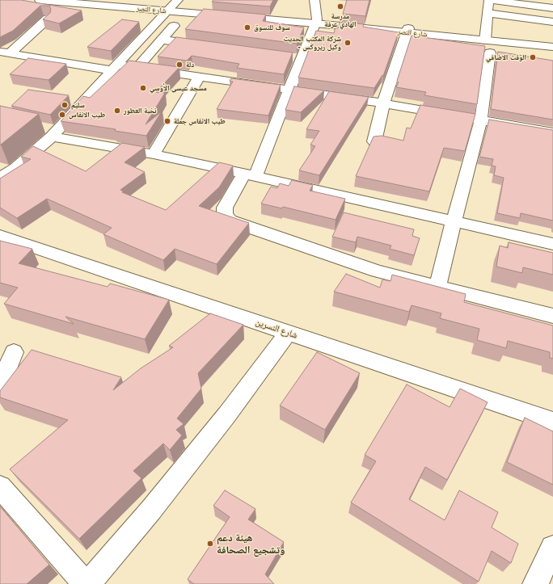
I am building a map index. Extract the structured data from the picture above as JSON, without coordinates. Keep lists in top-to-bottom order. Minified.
{"streets":{"main road":["شارع النصر","شارع النسرين"]},"places":["مدرسة الهادي عرفة","سوف للتسوق","شركة المكتب الحديث - وكيل زيروكس","الوقت الاضافي","دلة","مسجد عيسى الأوسي","سليم","نخبة العطور","طيب الانفاس","طيب الانفاس جملة","هيئة دعم وتشجيع الصحافة"]}
